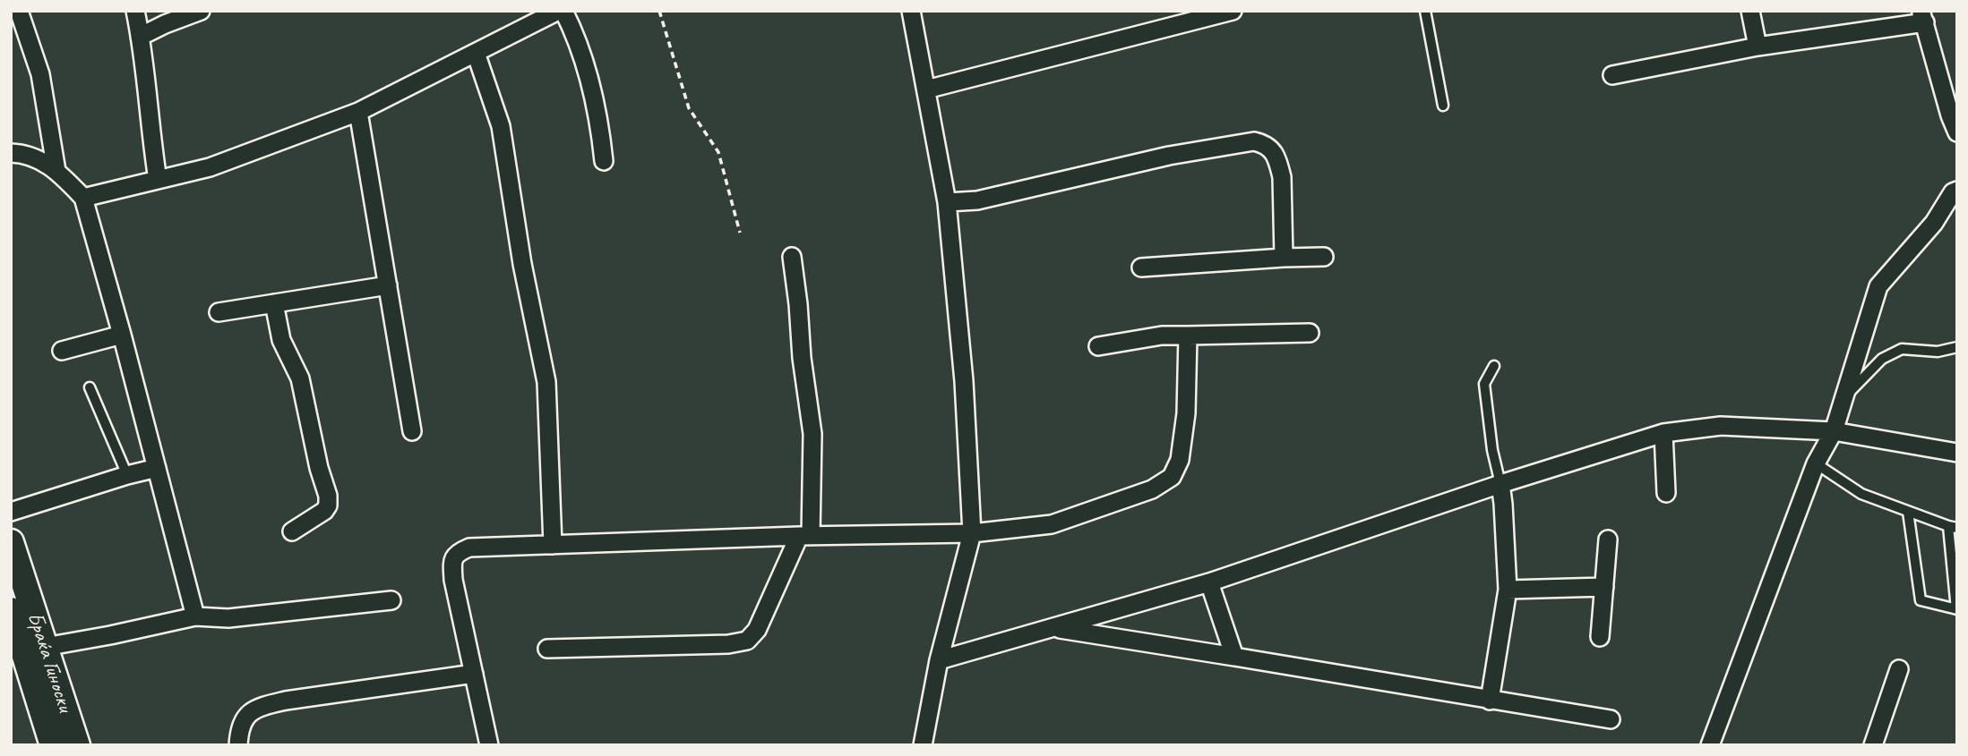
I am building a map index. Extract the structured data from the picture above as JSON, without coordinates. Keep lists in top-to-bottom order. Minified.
{"streets":{"main road":["Браќа Гиноски"]}}
